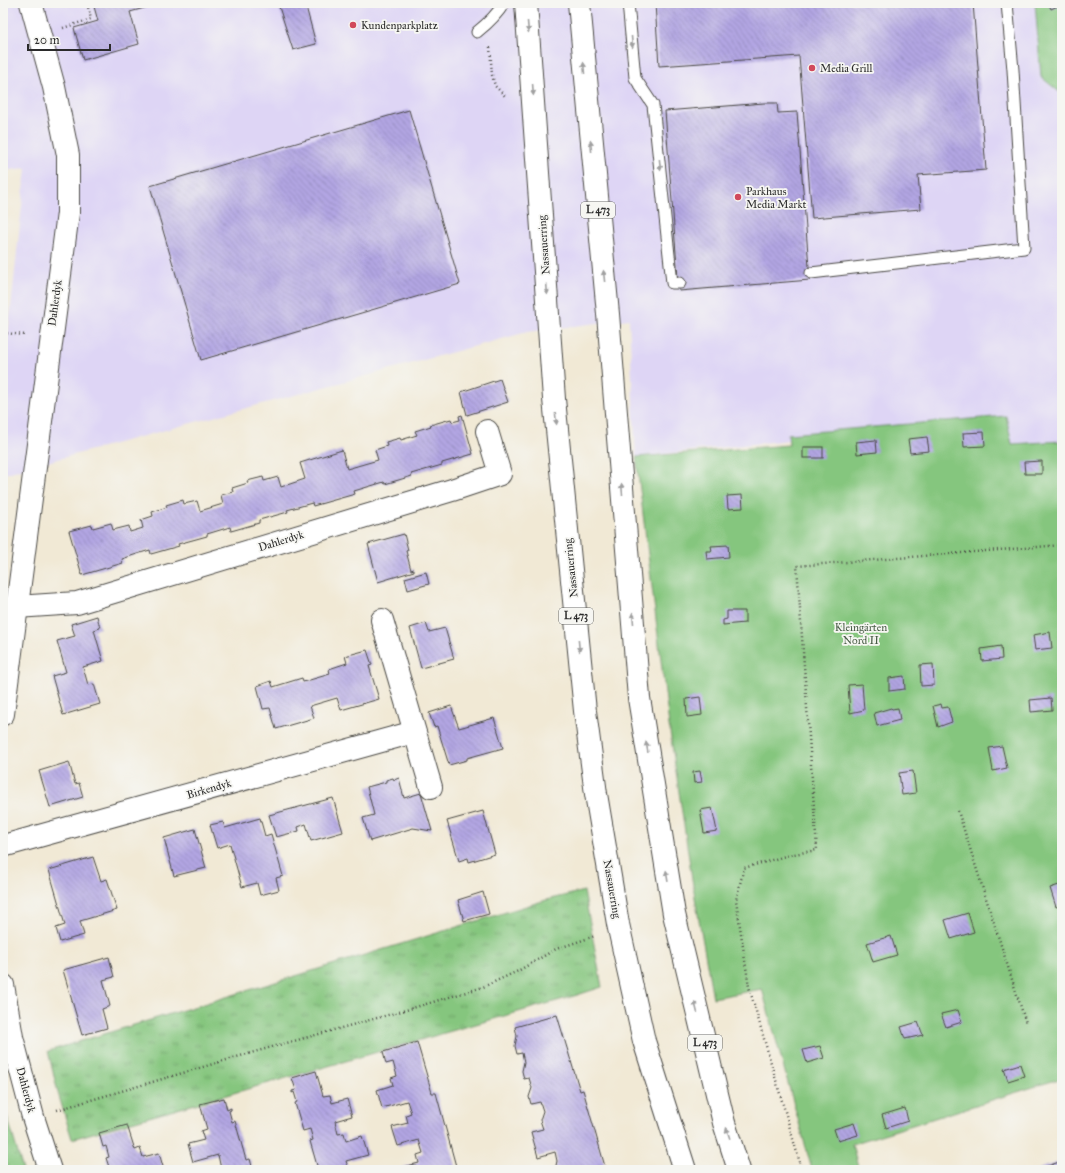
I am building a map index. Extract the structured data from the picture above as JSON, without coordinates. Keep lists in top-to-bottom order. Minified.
{"streets":{"main road":["L 473","Nassauerring","Dahlerdyk","Birkendyk"]},"parks":["Kleingärten Nord II"],"places":["Kundenparkplatz","Media Grill","Parkhaus Media Markt"],"scale_bar":"20 m"}
